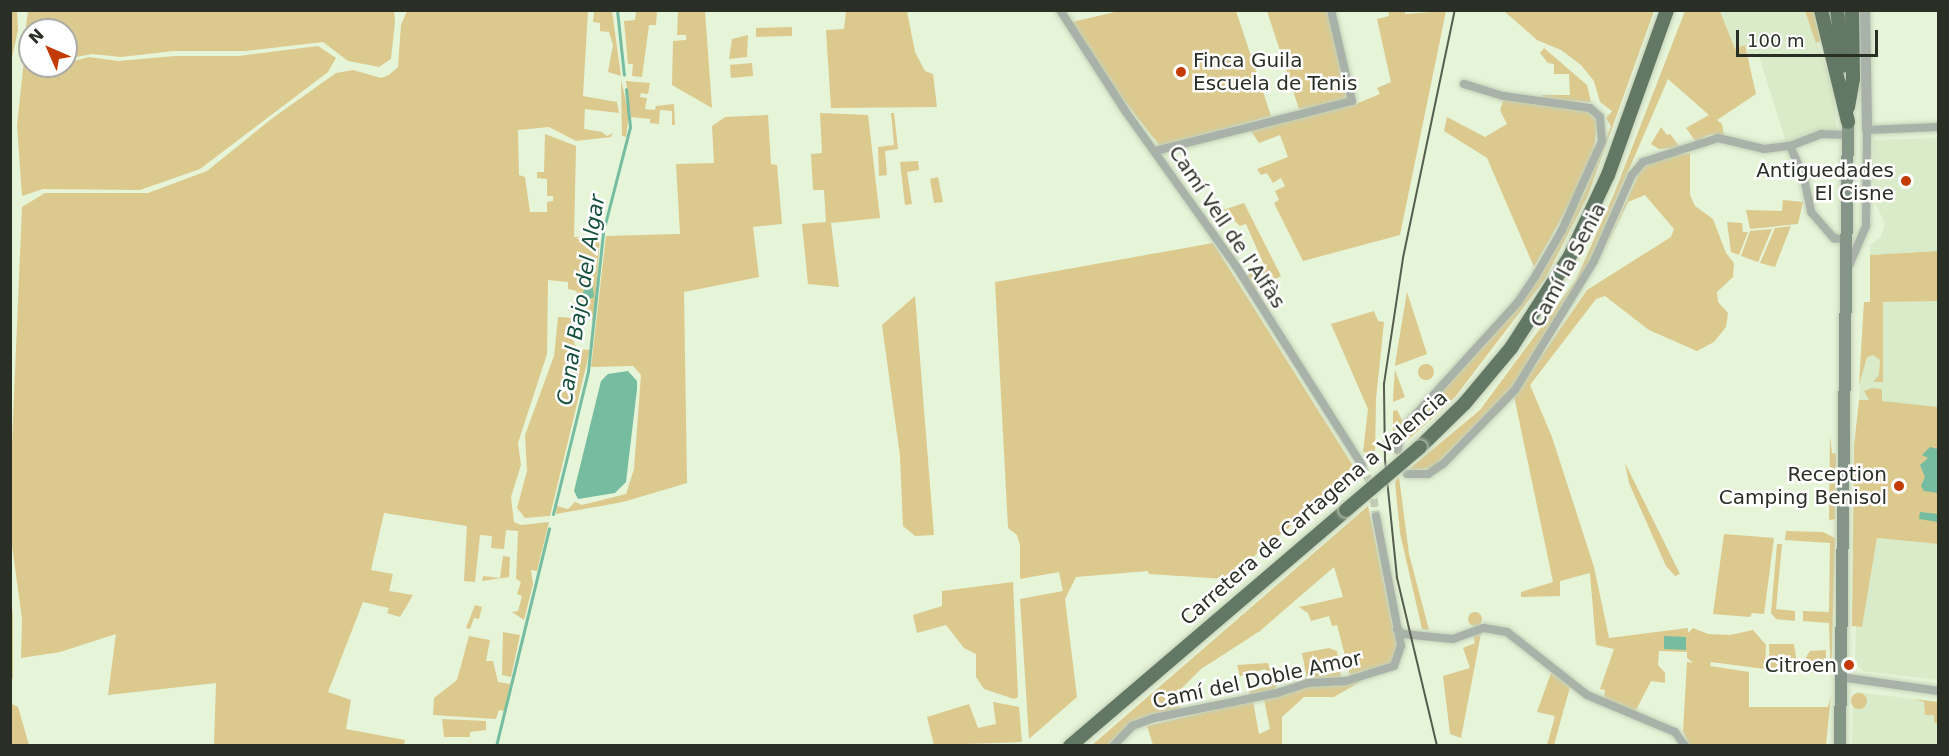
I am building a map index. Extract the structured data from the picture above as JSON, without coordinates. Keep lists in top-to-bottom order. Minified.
{"streets":{"highway":["Carretera de Cartagena a Valencia"],"street":["Camí Vell de l'Alfàs","Camí la Senia","Camí del Doble Amor"]},"water":["Canal Bajo del Algar"],"places":["Finca Guila Escuela de Tenis","Antiguedades El Cisne","Reception Camping Benisol","Citroen"],"scale_bar":"100 m","north":"top left"}
